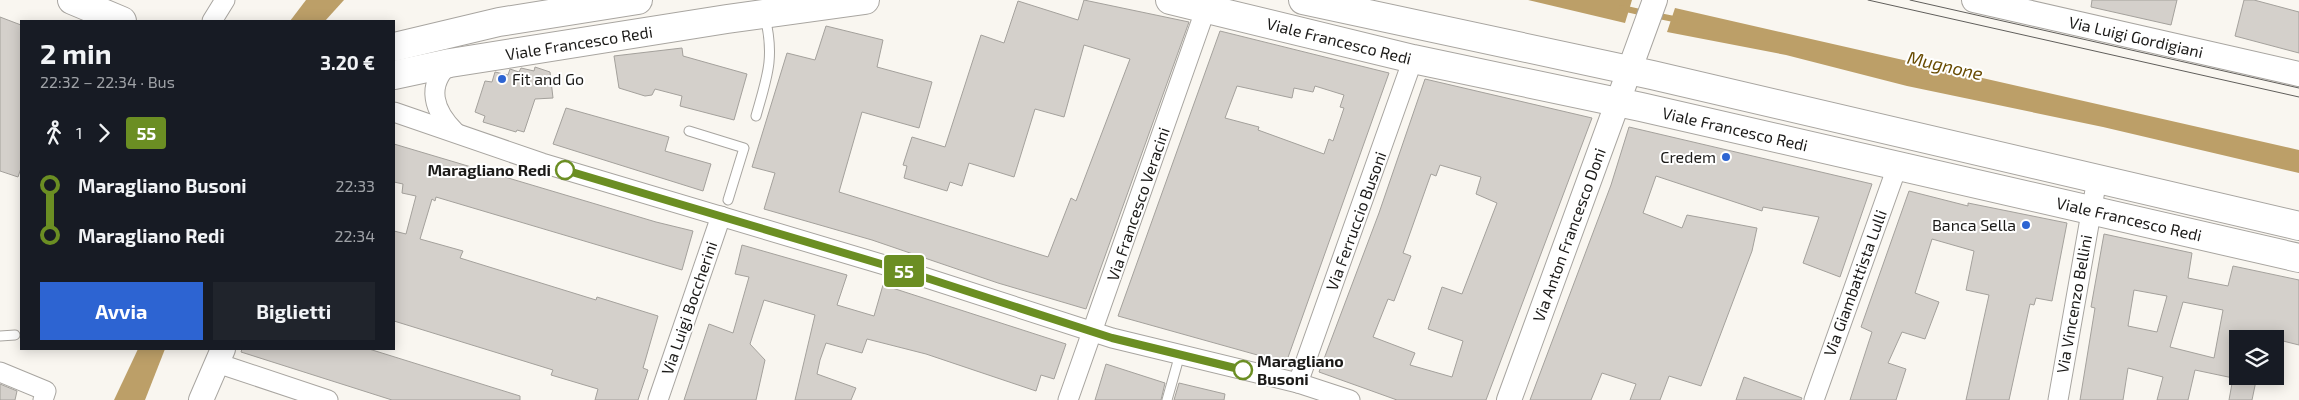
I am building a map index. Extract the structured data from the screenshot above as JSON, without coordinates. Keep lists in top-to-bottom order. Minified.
{"streets":{"main road":["Viale Francesco Redi"],"street":["Via Luigi Gordigiani","Via Francesco Veracini","Via Ferruccio Busoni","Via Anton Francesco Doni","Via Giambattista Lulli","Via Vincenzo Bellini","Via Luigi Boccherini"]},"crossings":[["Viale Francesco Redi","Via Francesco Veracini"],["Viale Francesco Redi","Via Ferruccio Busoni"],["Viale Francesco Redi","Via Anton Francesco Doni"],["Viale Francesco Redi","Via Giambattista Lulli"],["Viale Francesco Redi","Via Vincenzo Bellini"]],"water":["Mugnone"],"places":["Fit and Go","Credem","Maragliano Redi","Banca Sella","Maragliano Busoni"],"lines":["bus line 55"],"page":{"on_map":"55","heading":["2 min","22:32 – 22:34 · Bus","3.20 €"],"legs":["1","55"],"list":[{"name":"Maragliano Busoni","value":"22:33"},{"name":"Maragliano Redi","value":"22:34"}],"buttons":["Avvia","Biglietti"]}}
